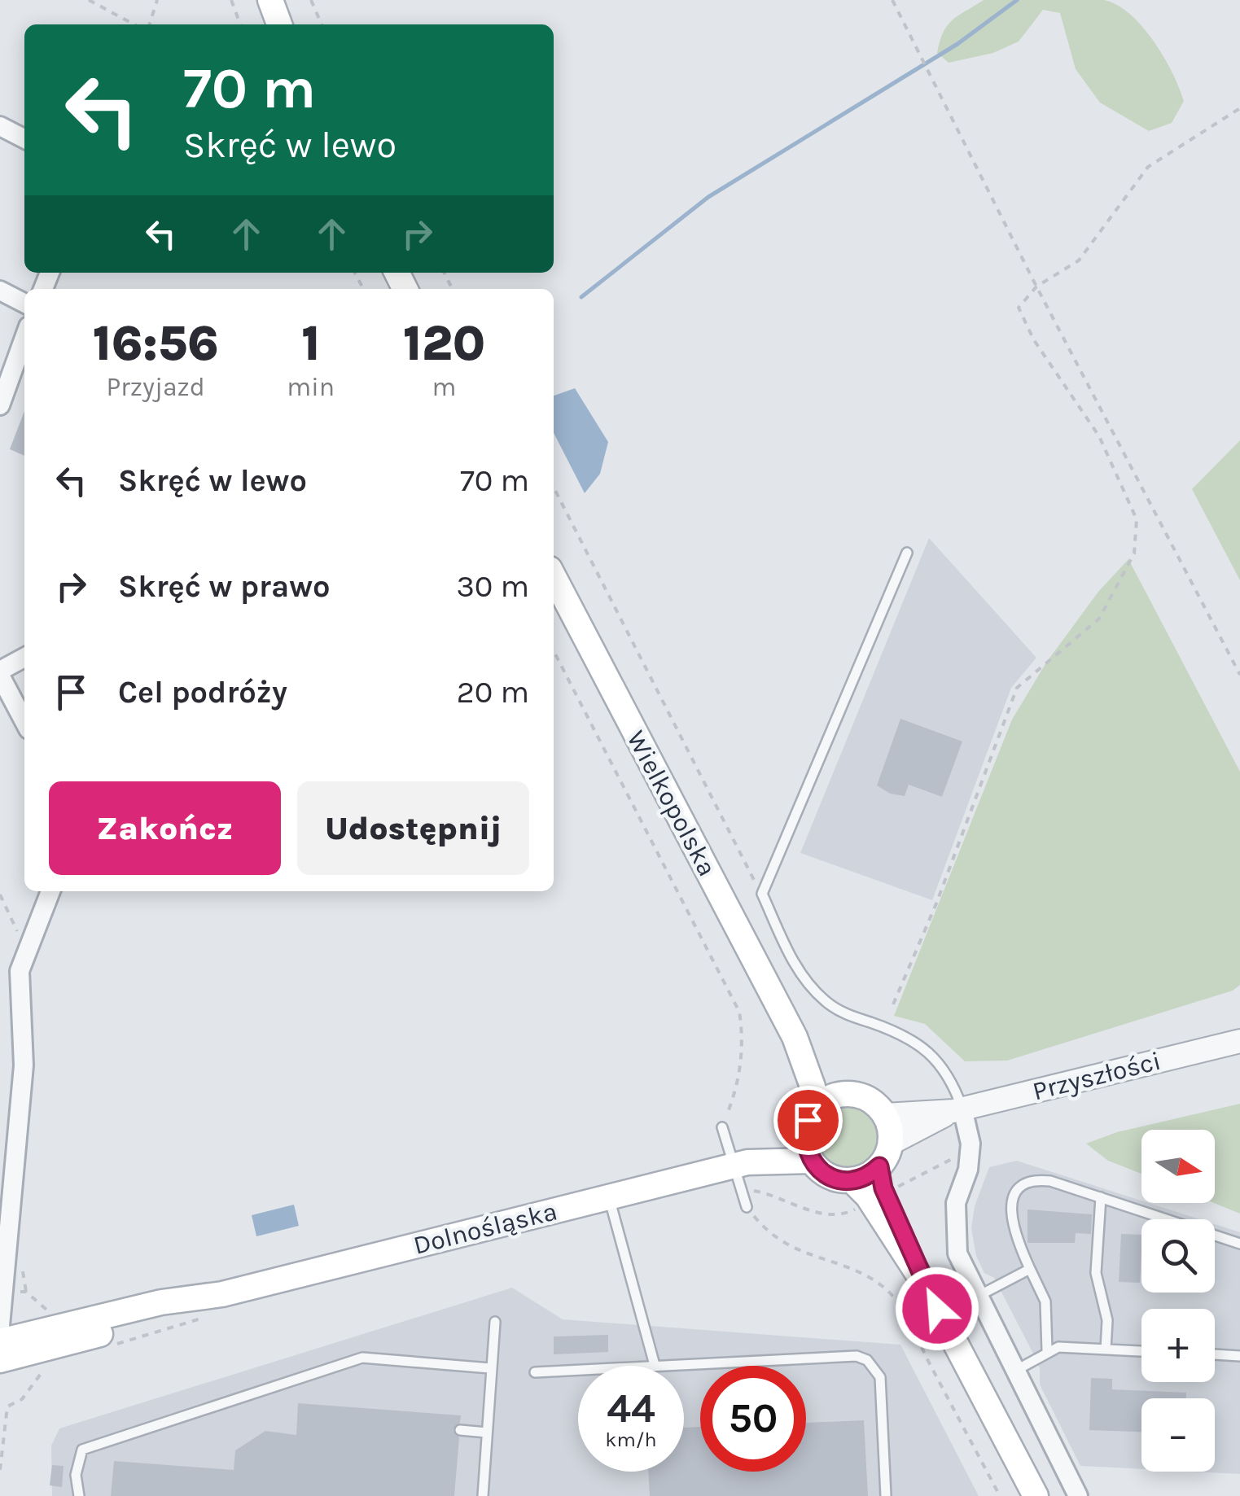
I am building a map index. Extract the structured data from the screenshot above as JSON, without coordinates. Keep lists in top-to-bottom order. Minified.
{"streets":{"main road":["Wielkopolska","Dolnośląska"],"street":["Przyszłości"]},"crossings":[["Wielkopolska","Przyszłości"],["Wielkopolska","Dolnośląska"],["Przyszłości","Dolnośląska"]],"north":"right","page":{"turn":["70 m","Skręć w lewo"],"eta":["16:56","Przyjazd","1","min","120","m"],"list":[{"name":"Skręć w lewo","value":"70 m"},{"name":"Skręć w prawo","value":"30 m"},{"name":"Cel podróży","value":"20 m"}],"buttons":["Zakończ","Udostępnij"],"map_buttons":["+","−"],"speed":"44 km/h","limit":"50"}}
